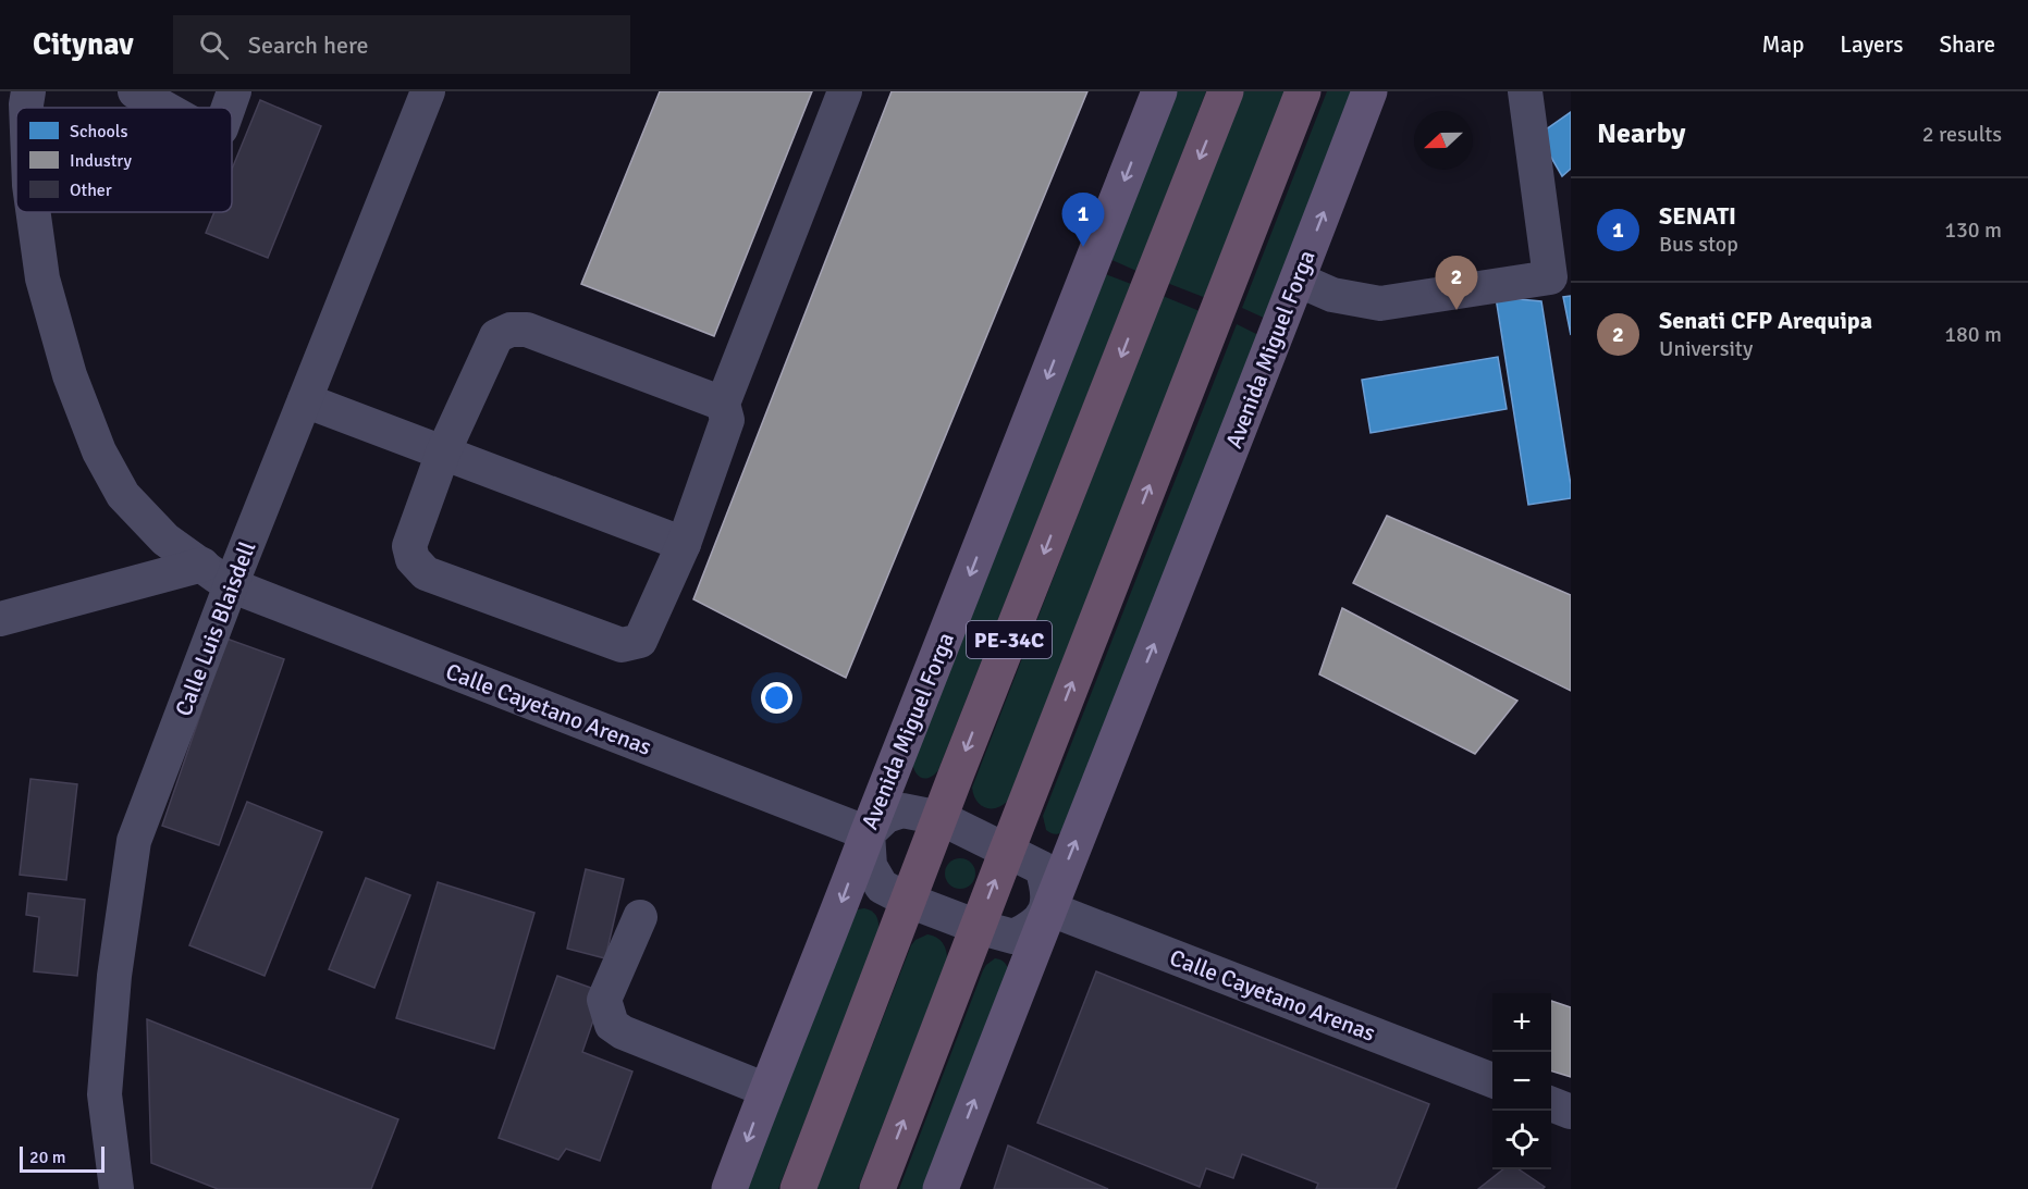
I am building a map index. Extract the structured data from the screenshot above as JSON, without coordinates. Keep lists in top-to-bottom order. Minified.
{"streets":{"highway":["PE-34C"],"main road":["Avenida Miguel Forga"],"street":["Calle Luis Blaisdell","Calle Cayetano Arenas"]},"crossings":[["Avenida Miguel Forga","Calle Cayetano Arenas"],["Calle Luis Blaisdell","Calle Cayetano Arenas"]],"legend":["Schools","Industry","Other"],"scale_bar":"20 m","north":"left","page":{"header":"Citynav","search":"Search here","nav":["Map","Layers","Share"],"heading":["Nearby","2 results"],"list":[{"mark":"1","name":"SENATI","note":"Bus stop","value":"130 m"},{"mark":"2","name":"Senati CFP Arequipa","note":"University","value":"180 m"}],"pins":["1","2"],"map_buttons":["+","−"],"scale":"20 m"}}
